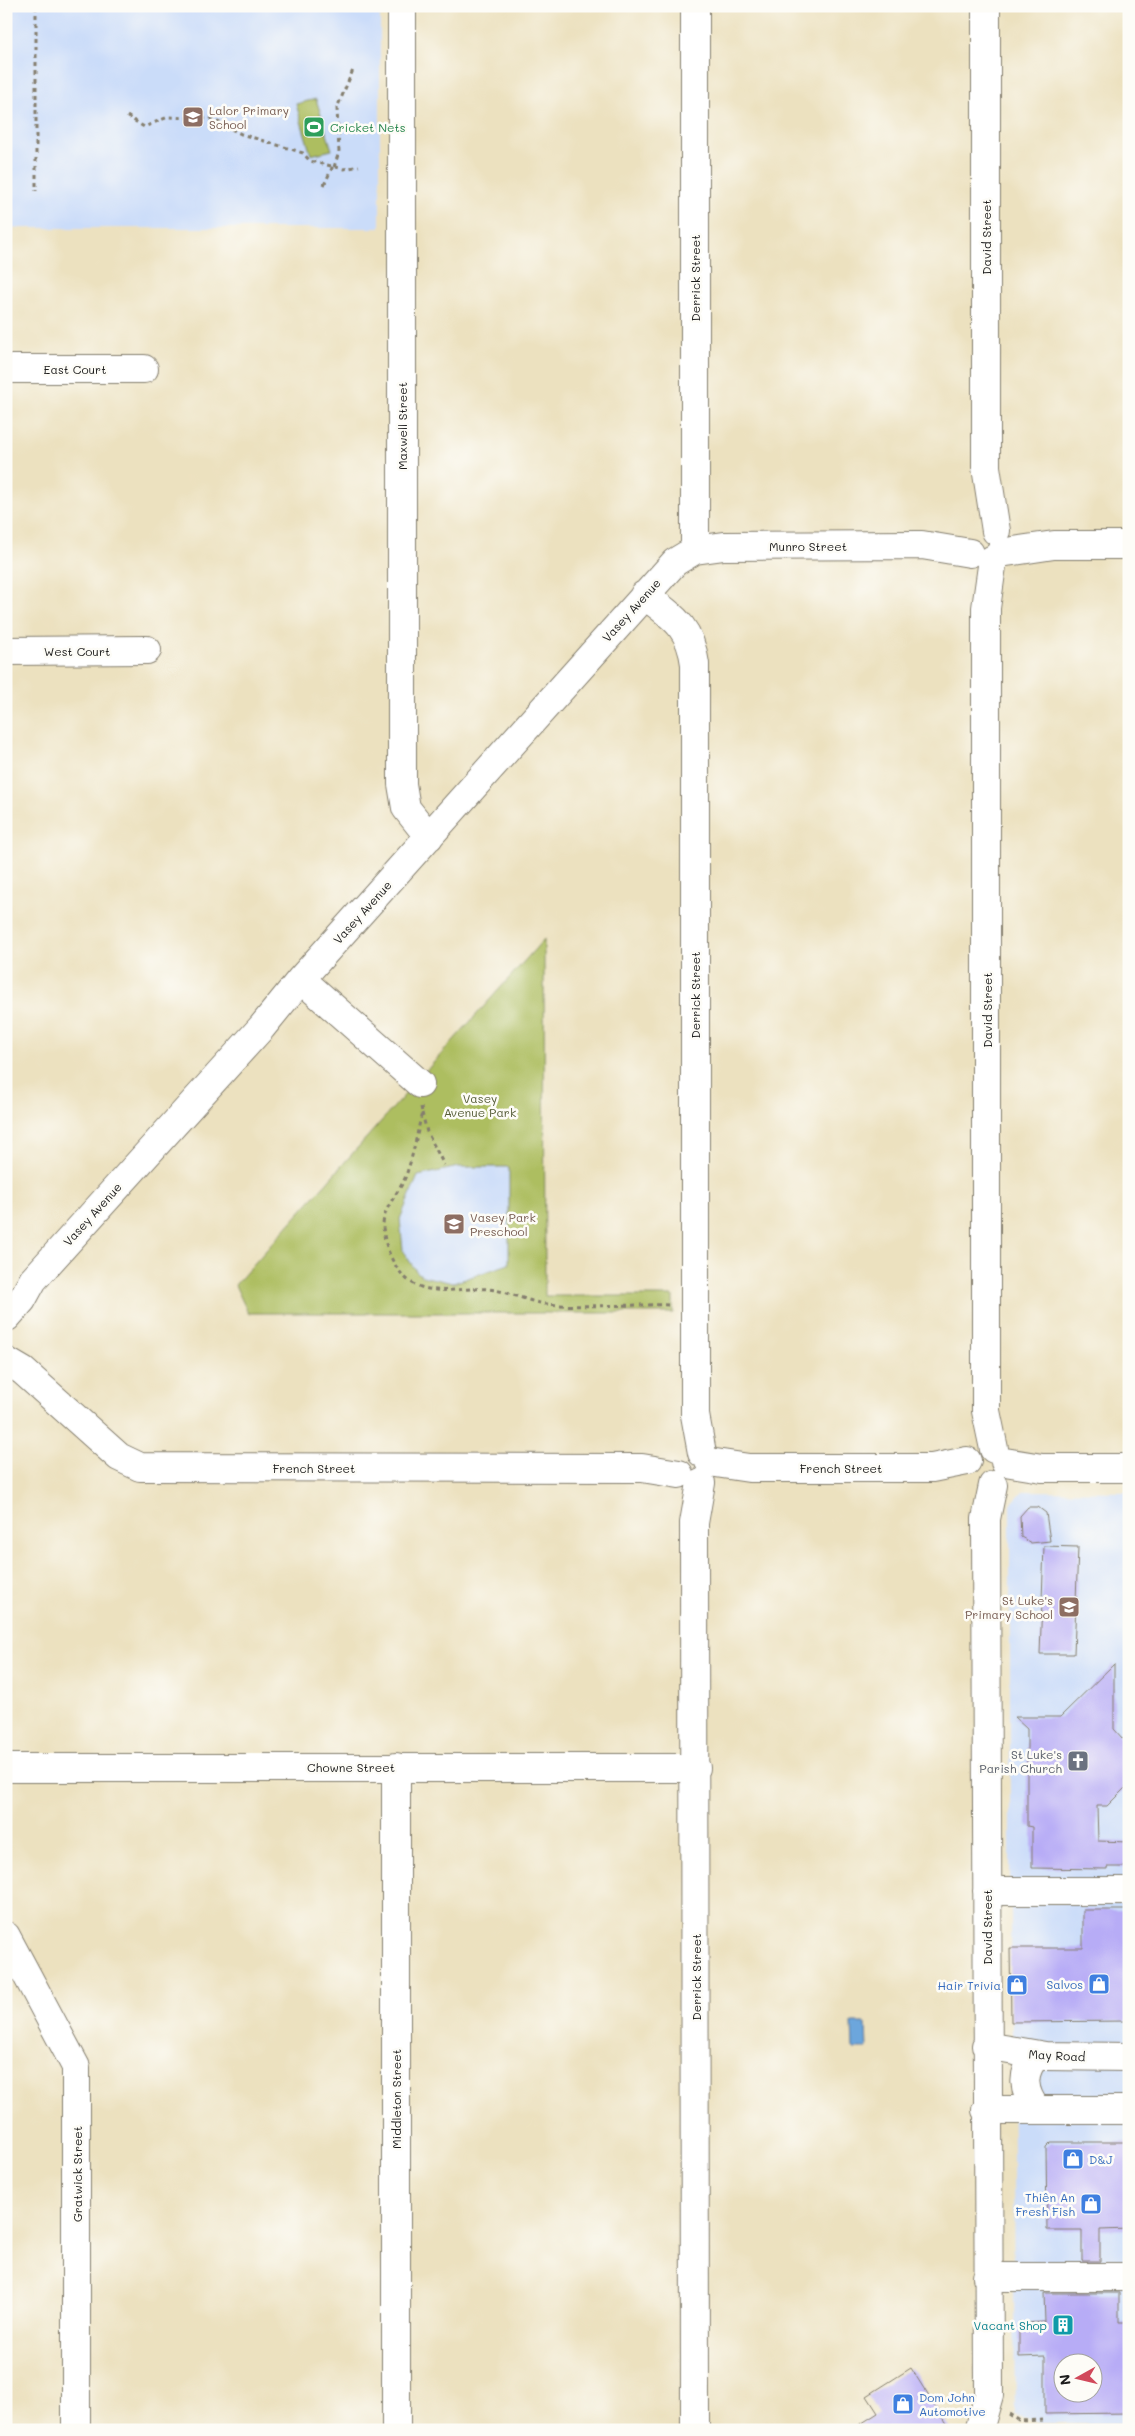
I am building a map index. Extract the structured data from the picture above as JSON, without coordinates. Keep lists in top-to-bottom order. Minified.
{"streets":{"street":["David Street","Derrick Street","East Court","Maxwell Street","Munro Street","Vasey Avenue","West Court","French Street","Chowne Street","May Road","Middleton Street","Gratwick Street"]},"crossings":[["David Street","Munro Street"],["David Street","French Street"],["David Street","May Road"],["Derrick Street","Munro Street"],["Derrick Street","Vasey Avenue"],["Derrick Street","French Street"],["Derrick Street","Chowne Street"],["Maxwell Street","Vasey Avenue"],["Munro Street","Vasey Avenue"],["Chowne Street","Middleton Street"]],"parks":["Vasey Avenue Park"],"places":{"school or university":["Lalor Primary School","Vasey Park Preschool","St Luke's Primary School"],"sports":["Cricket Nets"],"church":["St Luke's Parish Church"],"shop":["Salvos","Hair Trivia","D&J","Thiên An Fresh Fish","Dom John Automotive"],"building":["Vacant Shop"]},"north":"left"}
